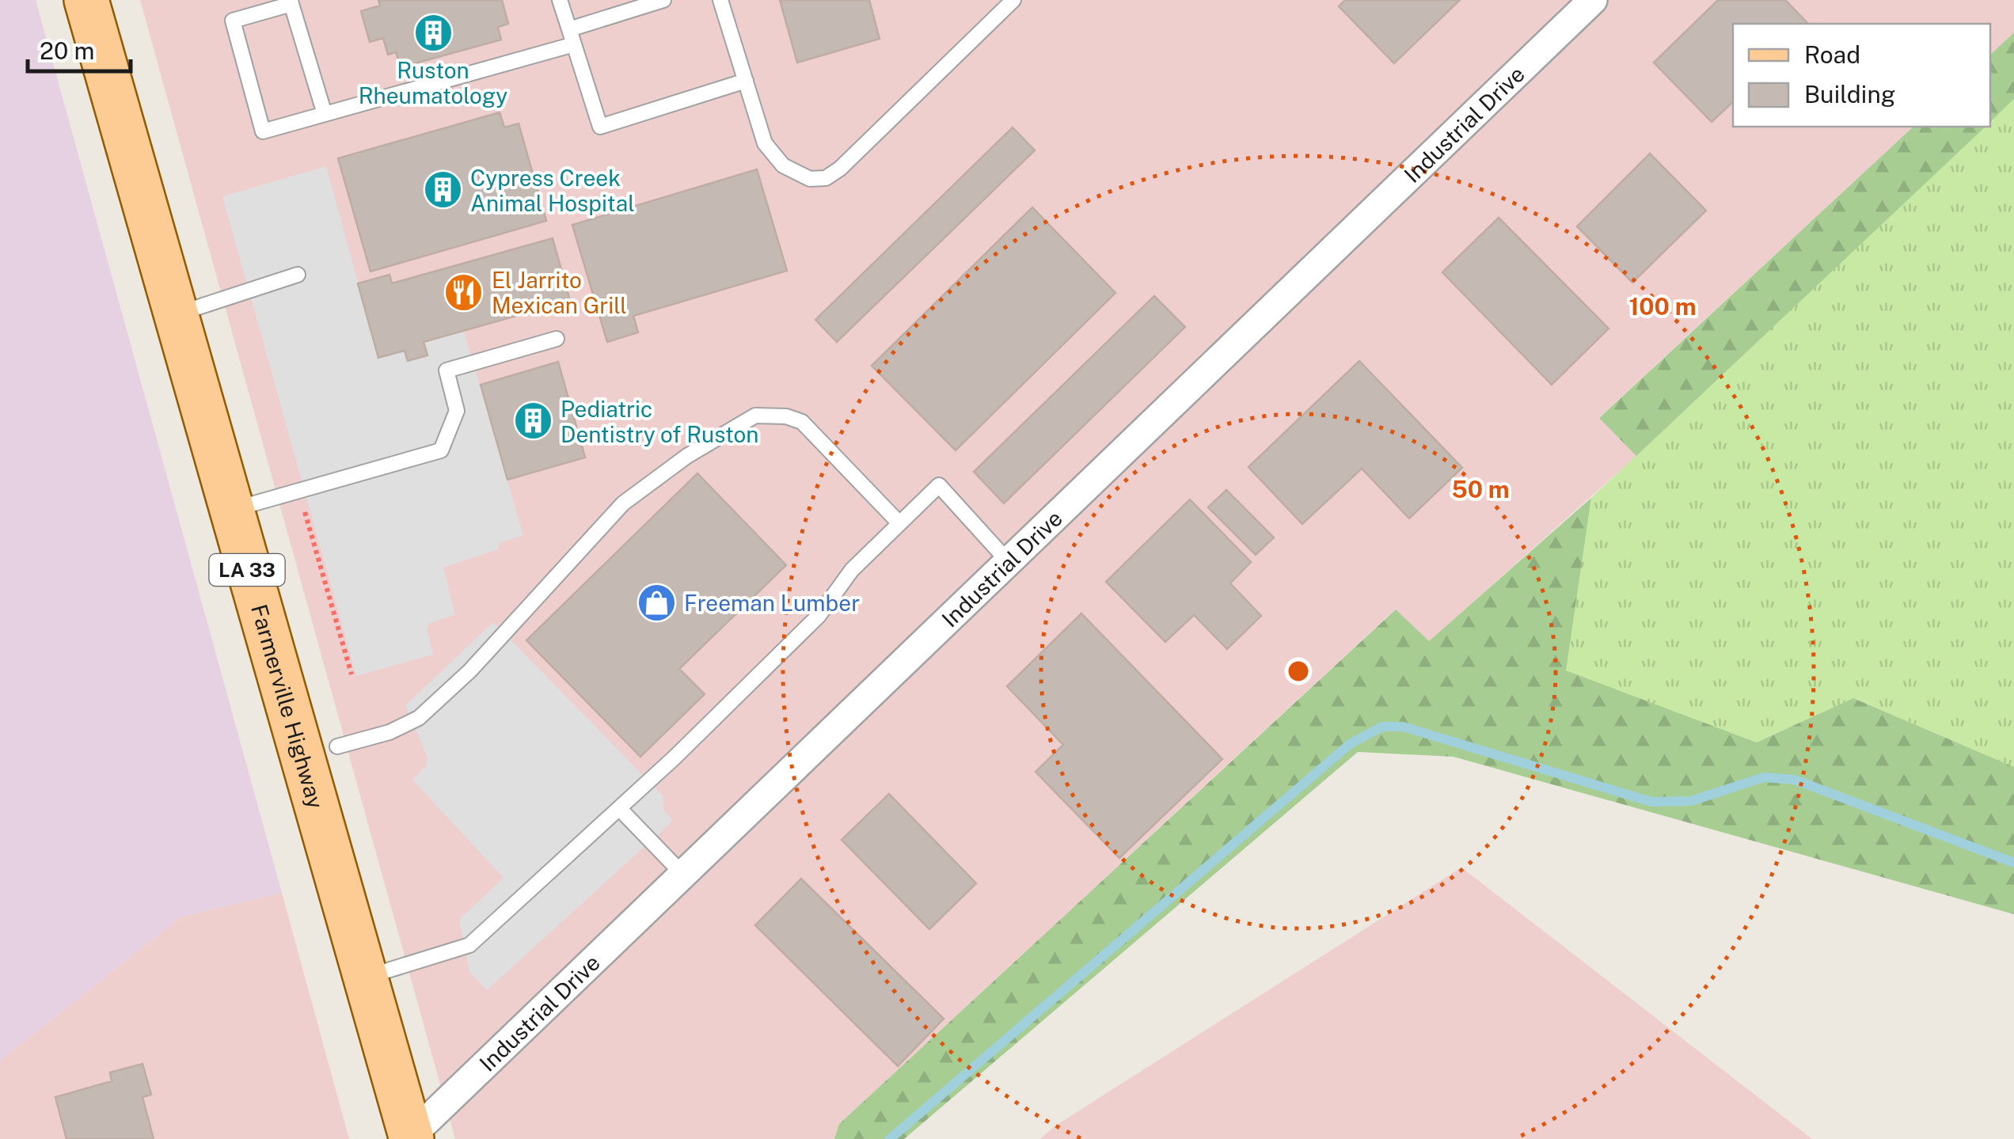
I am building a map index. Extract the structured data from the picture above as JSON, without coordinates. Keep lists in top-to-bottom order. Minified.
{"streets":{"main road":["LA 33","Farmerville Highway"],"street":["Industrial Drive"]},"crossings":[["Industrial Drive","Farmerville Highway"]],"places":{"building":["Ruston Rheumatology","Cypress Creek Animal Hospital","Pediatric Dentistry of Ruston"],"restaurant":["El Jarrito Mexican Grill"],"shop":["Freeman Lumber"]},"legend":["Road","Building"],"scale_bar":"20 m","rings":["100 m","50 m"]}
